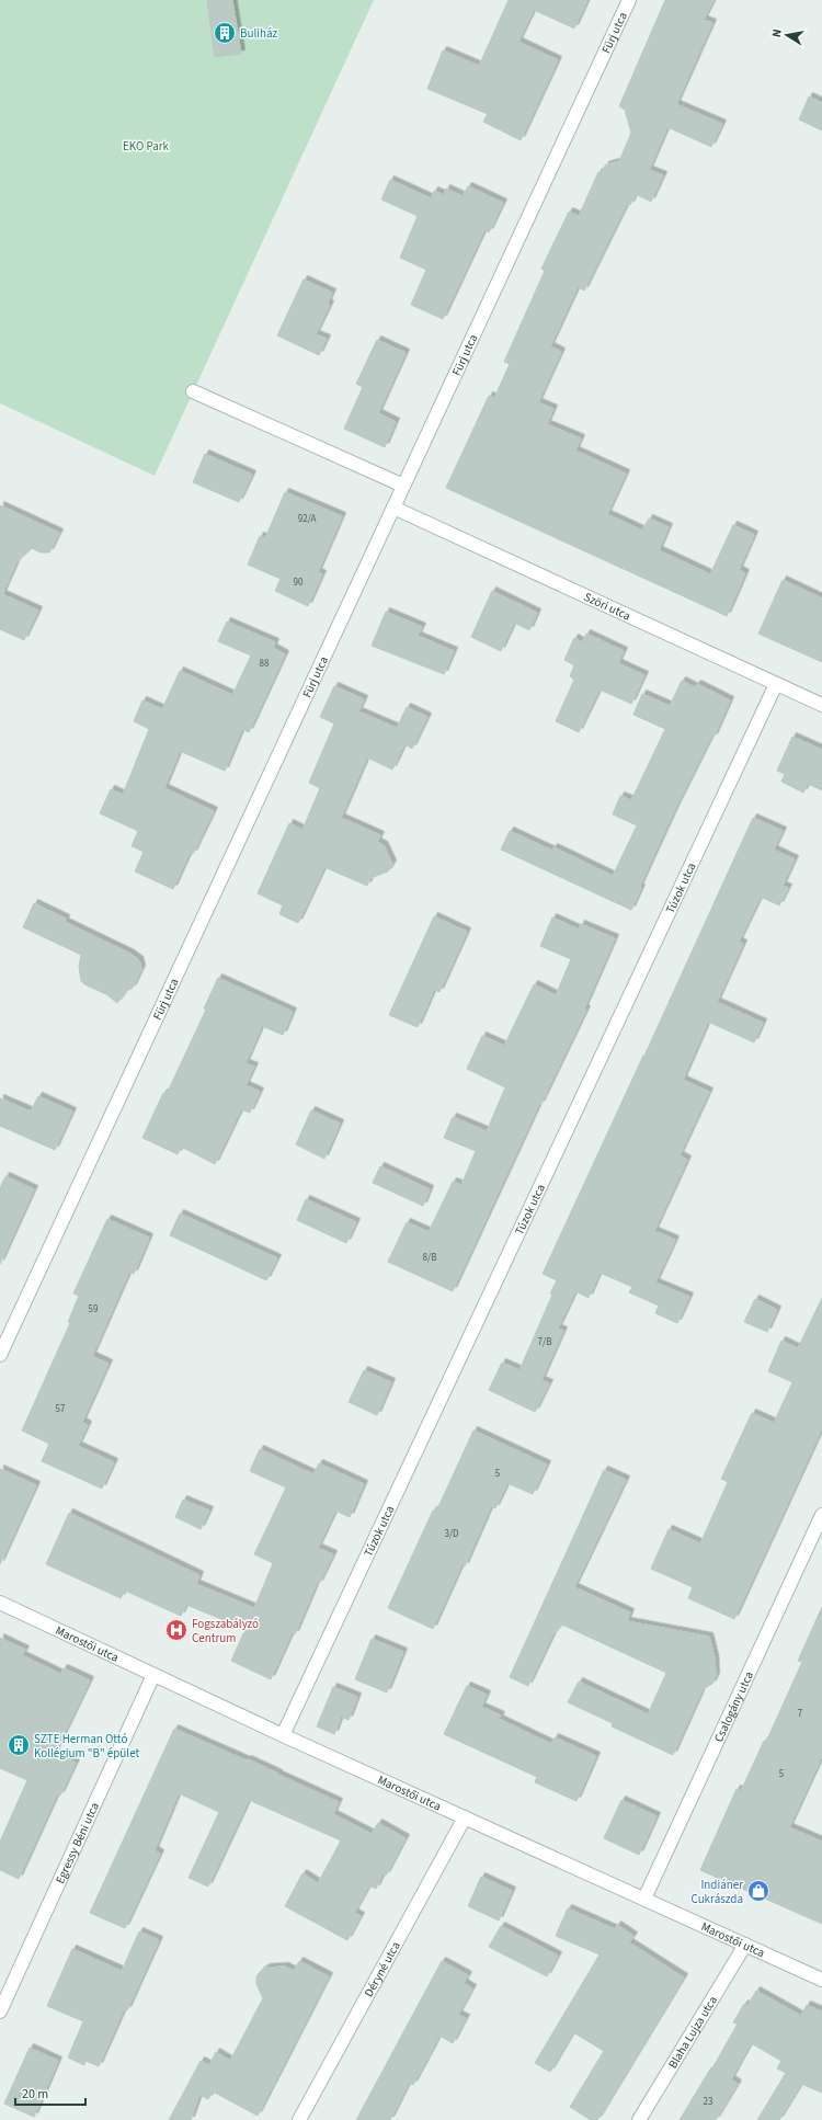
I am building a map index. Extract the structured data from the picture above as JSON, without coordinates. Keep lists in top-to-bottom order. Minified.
{"streets":{"street":["Fürj utca","Szöri utca","Túzok utca","Marostői utca","Csalogány utca","Egressy Béni utca","Déryné utca","Blaha Lujza utca"]},"crossings":[["Fürj utca","Szöri utca"],["Szöri utca","Túzok utca"],["Túzok utca","Marostői utca"],["Marostői utca","Csalogány utca"],["Marostői utca","Egressy Béni utca"],["Marostői utca","Déryné utca"],["Marostői utca","Blaha Lujza utca"]],"parks":["EKO Park"],"places":{"building":["Buliház","SZTE Herman Ottó Kollégium \"B\" épület"],"hospital":["Fogszabályzó Centrum"],"shop":["Indiáner Cukrászda"]},"house_numbers":["92/A","90","88","8/B","59","7/B","57","5","3/D","7","5","23"],"scale_bar":"20 m","north":"left"}
